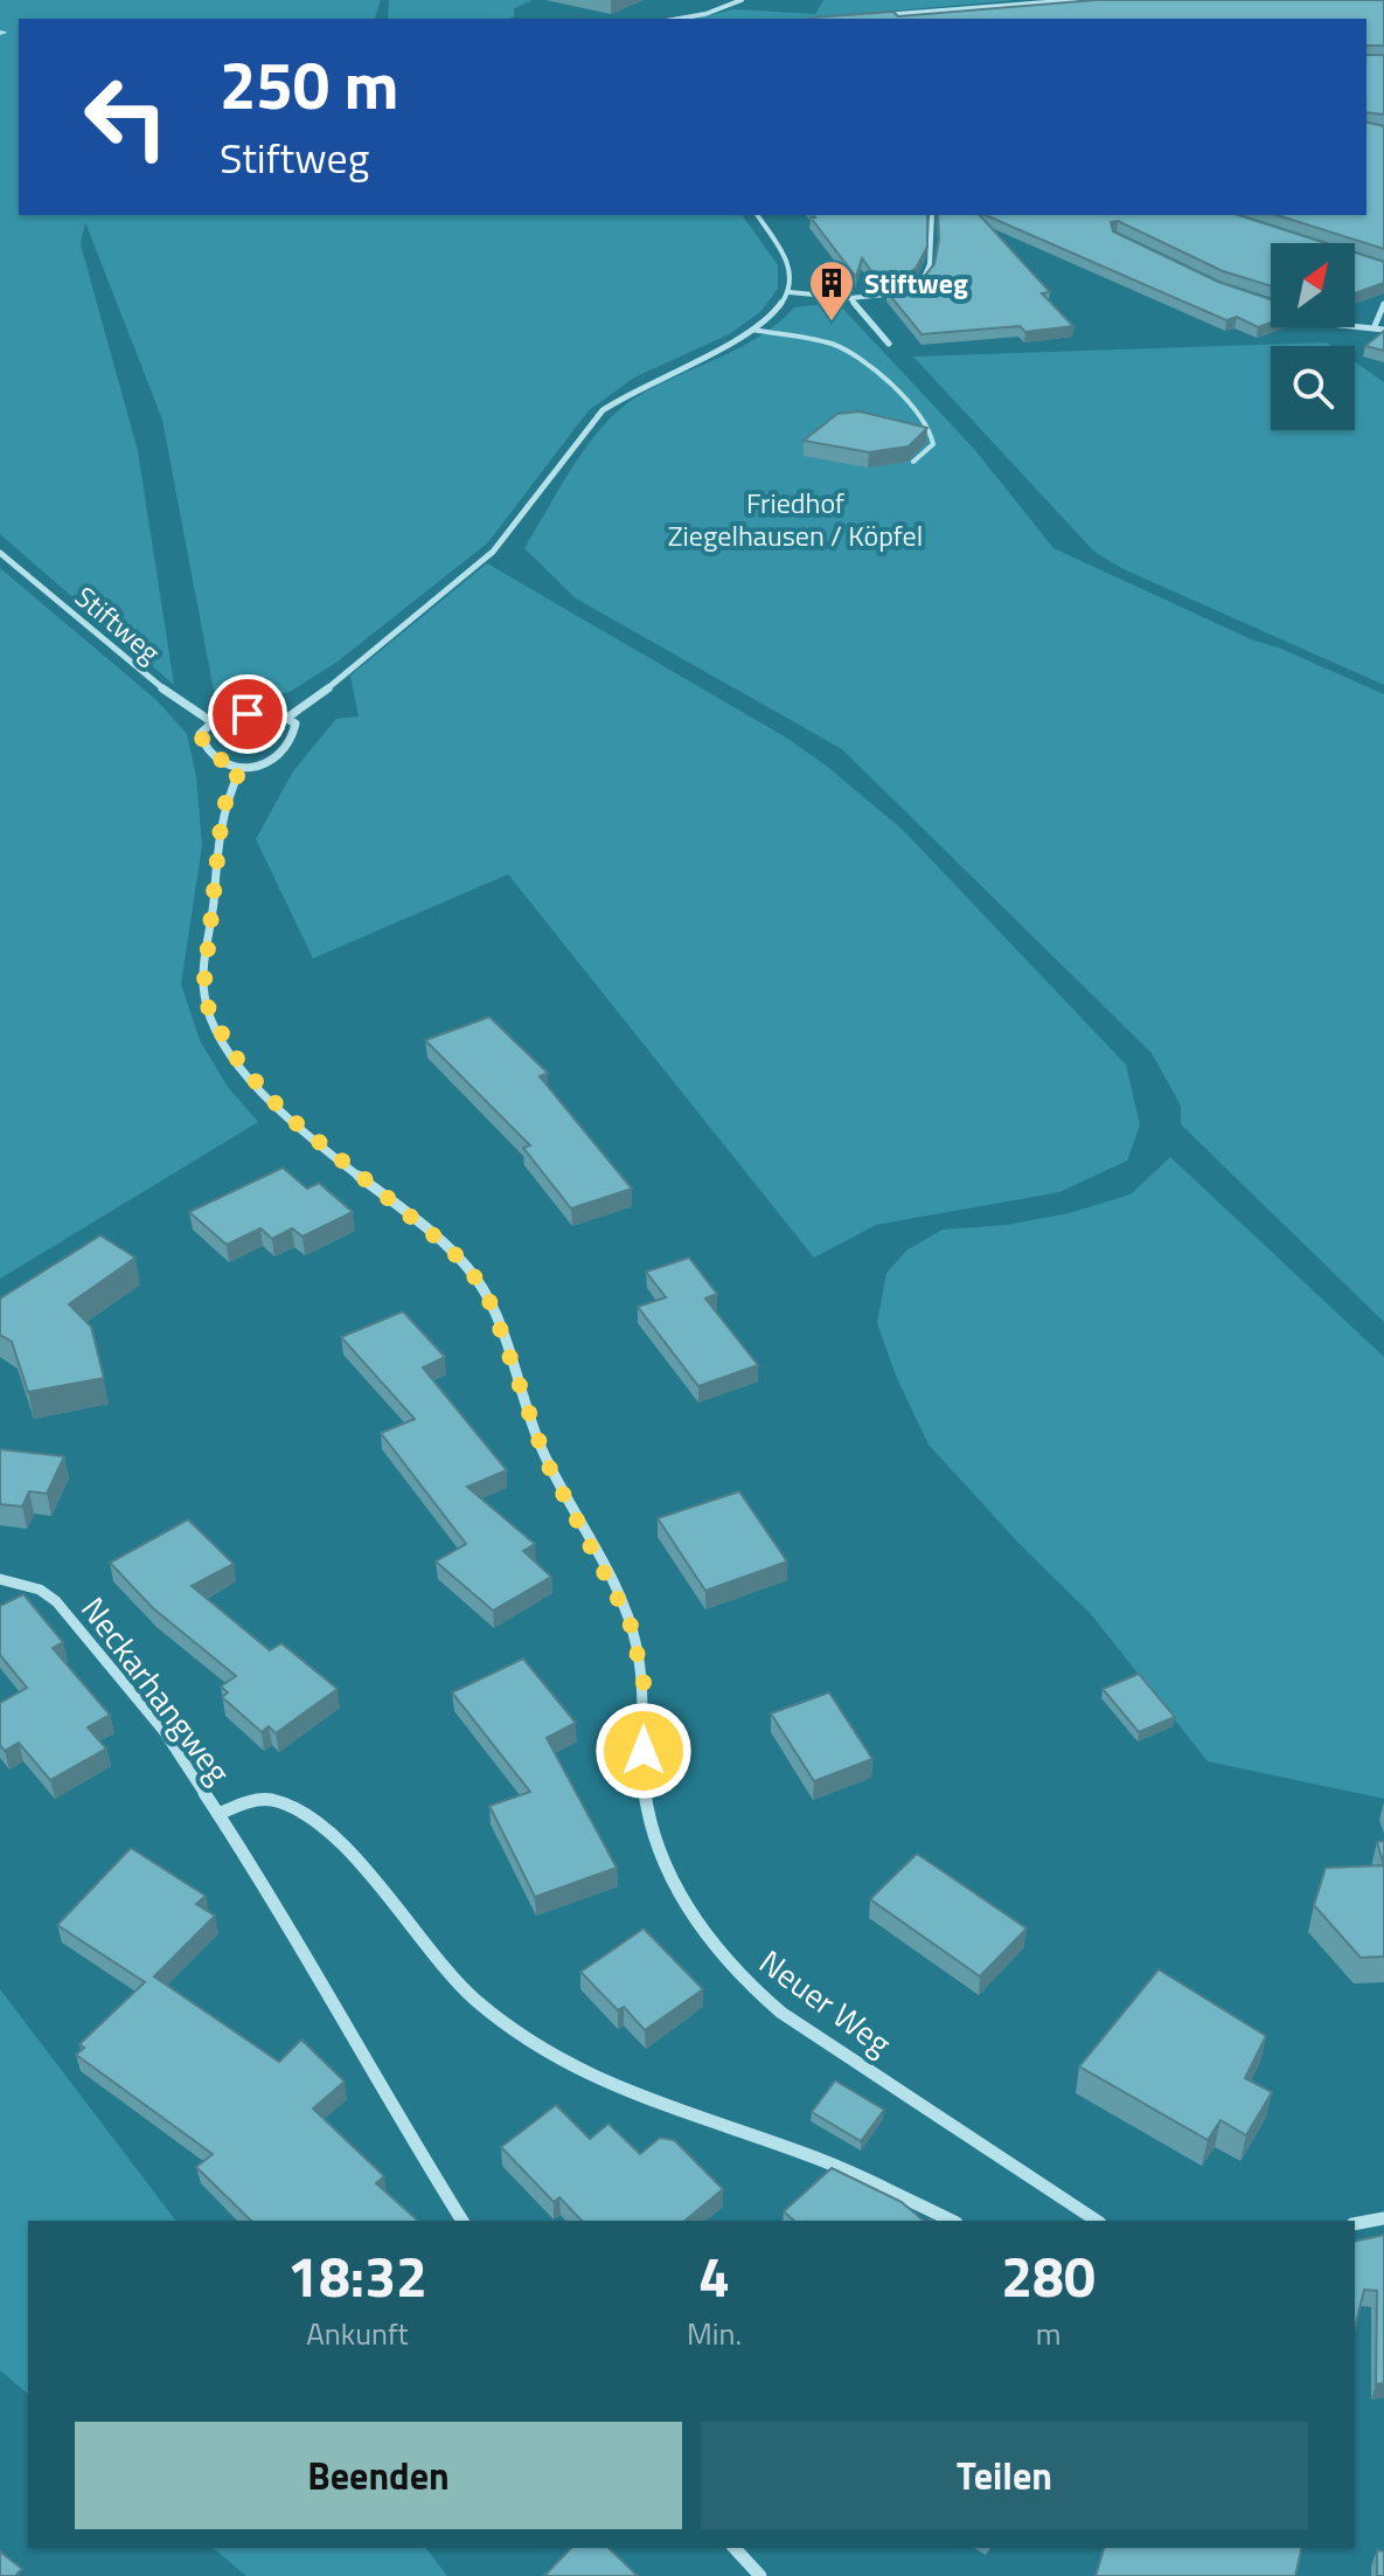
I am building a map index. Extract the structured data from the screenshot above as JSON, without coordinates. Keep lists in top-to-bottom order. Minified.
{"streets":{"street":["Stiftweg","Neckarhangweg","Neuer Weg"]},"parks":["Friedhof Ziegelhausen / Köpfel"],"places":{"building":["Stiftweg"]},"north":"top right","page":{"turn":["250 m","Stiftweg"],"eta":["18:32","Ankunft","4","Min.","280","m"],"buttons":["Beenden","Teilen"]}}
